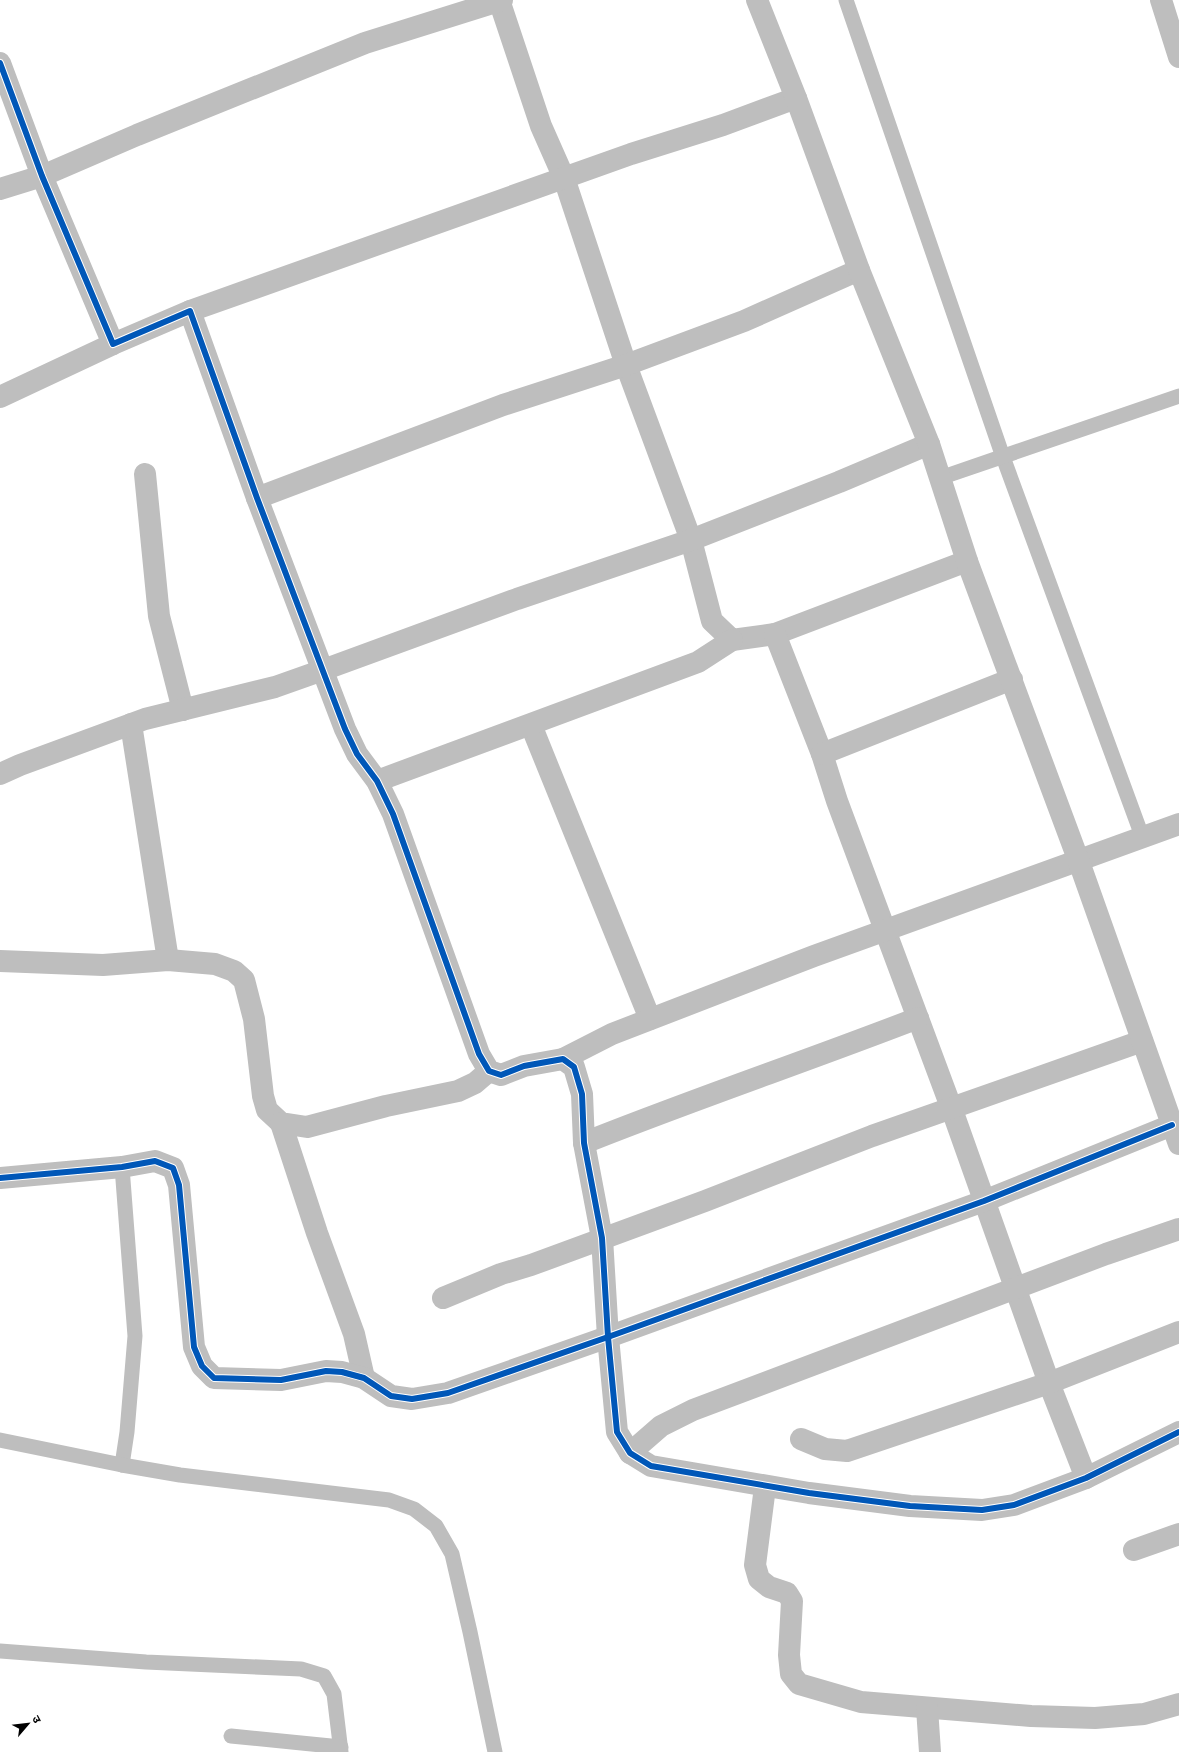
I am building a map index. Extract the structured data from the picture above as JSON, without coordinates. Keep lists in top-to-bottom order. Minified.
{"north":"top right"}
